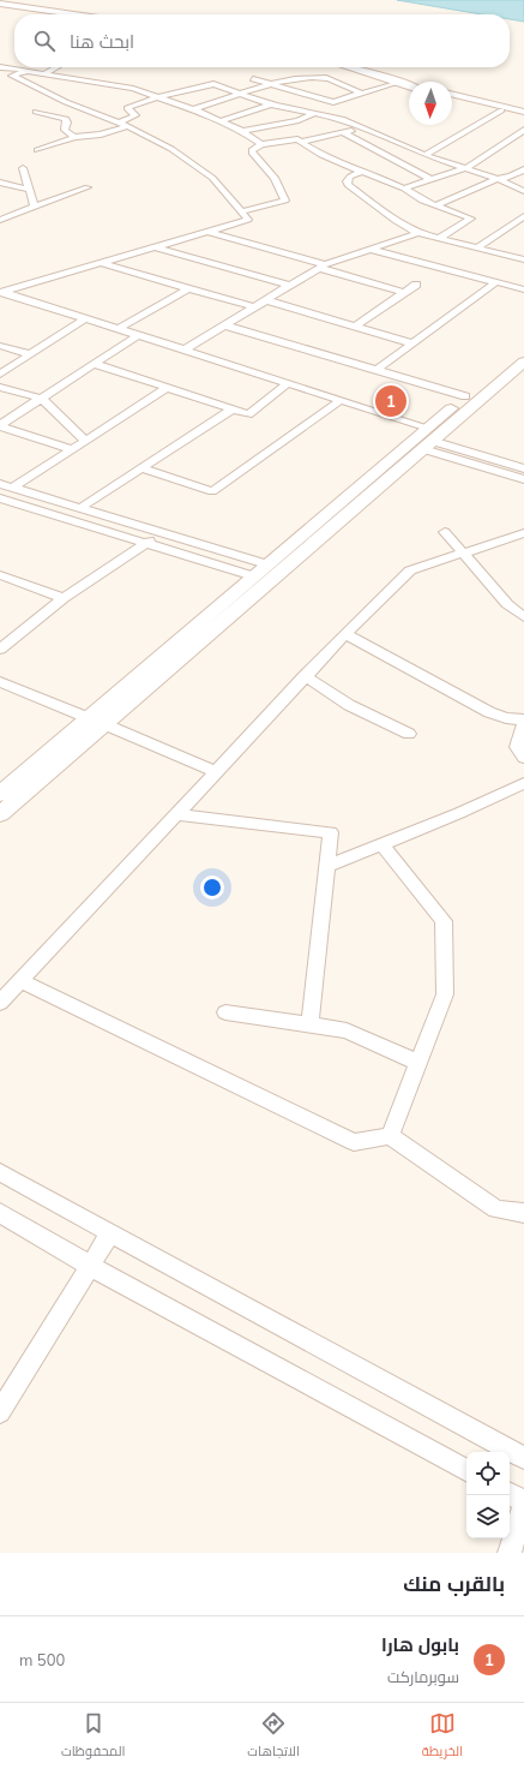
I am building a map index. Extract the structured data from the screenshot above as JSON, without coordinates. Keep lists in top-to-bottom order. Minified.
{"north":"bottom","page":{"search":"ابحث هنا","pins":"1","heading":"بالقرب منك","list":[{"mark":"1","name":"بابول هارا","note":"سوبرماركت","value":"500 m"}],"nav":["الخريطة","الاتجاهات","المحفوظات"]}}
